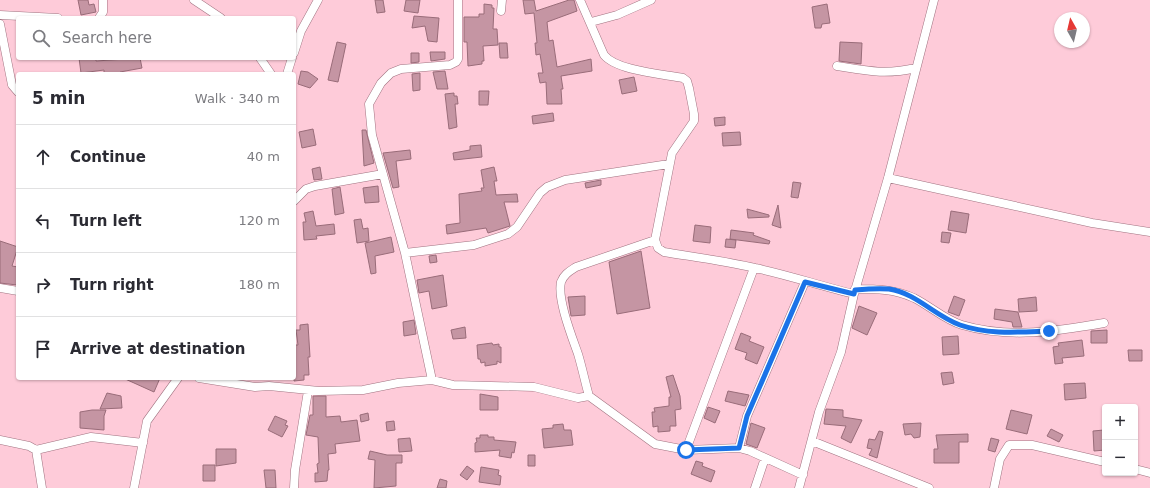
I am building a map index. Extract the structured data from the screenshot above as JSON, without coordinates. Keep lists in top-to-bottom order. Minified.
{"north":"top","page":{"search":"Search here","heading":["5 min","Walk · 340 m"],"list":[["Continue","40 m"],["Turn left","120 m"],["Turn right","180 m"],"Arrive at destination"],"map_buttons":["+","−"]}}
